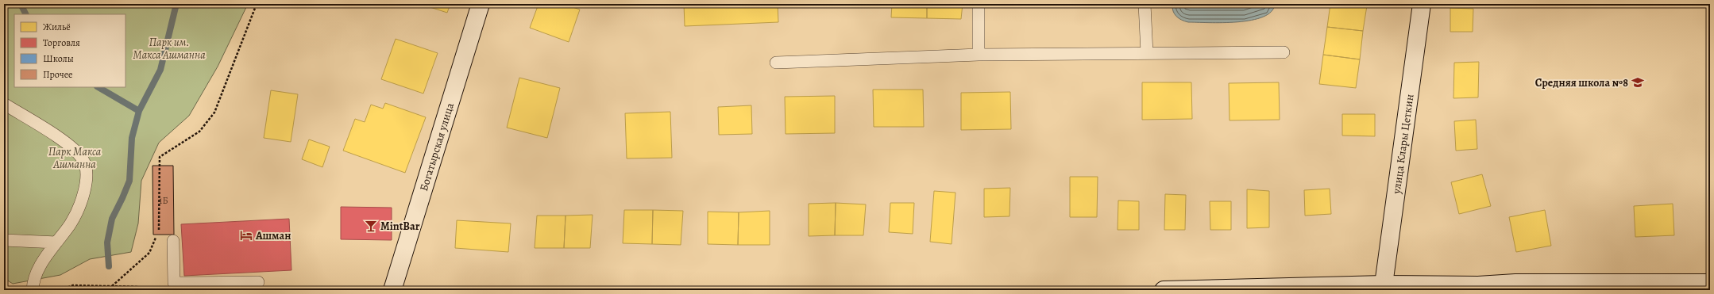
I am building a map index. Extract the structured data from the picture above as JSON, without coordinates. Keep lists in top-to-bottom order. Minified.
{"streets":{"street":["улица Клары Цеткин","Богатырская улица"]},"parks":["Парк им. Макса Ашманна","Парк Макса Ашманна"],"places":{"school or university":["Средняя школа №8"],"bar":["MintBar"],"hotel":["Ашман"]},"house_numbers":["1Б"],"legend":["Жильё","Торговля","Школы","Прочее"]}
